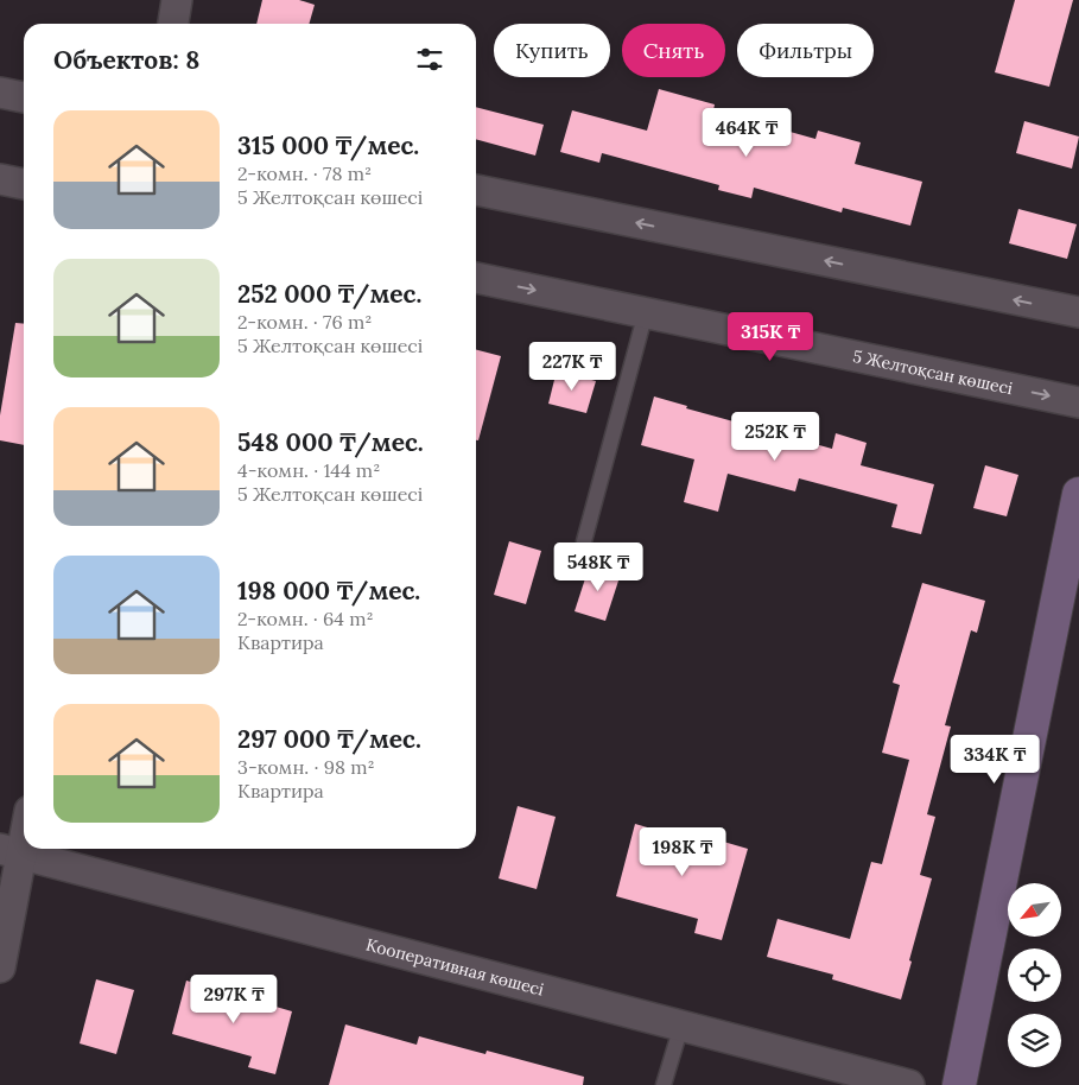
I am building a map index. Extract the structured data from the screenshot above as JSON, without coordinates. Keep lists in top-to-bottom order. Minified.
{"streets":{"street":["5 Желтоқсан көшесі","Кооперативная көшесі"]},"north":"bottom left","page":{"chip":["Купить","Снять","Фильтры"],"heading":"Объектов: 8","list":[{"name":"315 000 ₸/мес.","note":"2-комн. · 78 m² · 5 Желтоқсан көшесі"},{"name":"252 000 ₸/мес.","note":"2-комн. · 76 m² · 5 Желтоқсан көшесі"},{"name":"548 000 ₸/мес.","note":"4-комн. · 144 m² · 5 Желтоқсан көшесі"},{"name":"198 000 ₸/мес.","note":"2-комн. · 64 m² · Квартира"},{"name":"297 000 ₸/мес.","note":"3-комн. · 98 m² · Квартира"}],"price":["464K ₸","315K ₸","227K ₸","252K ₸","548K ₸","334K ₸","198K ₸","297K ₸"]}}
